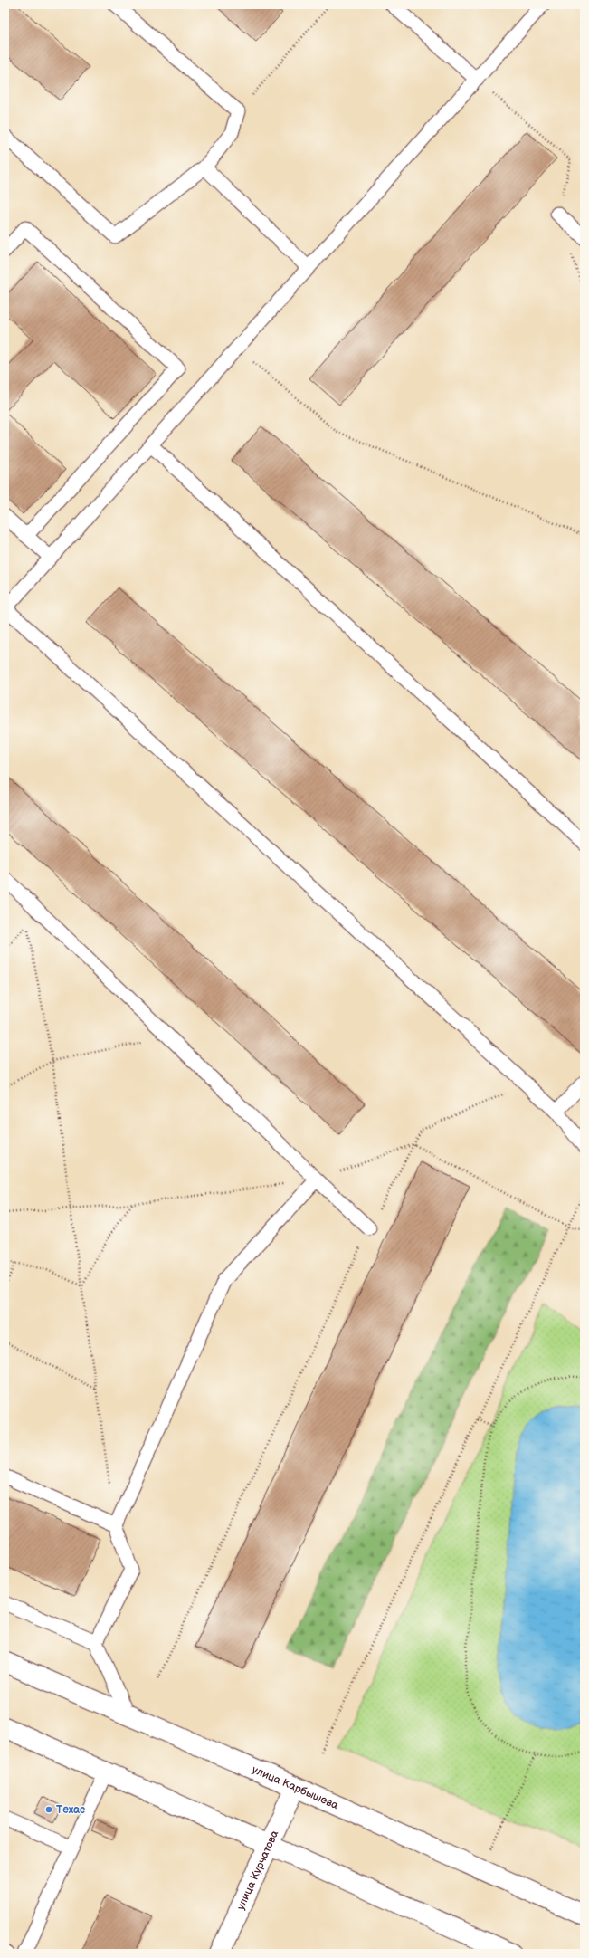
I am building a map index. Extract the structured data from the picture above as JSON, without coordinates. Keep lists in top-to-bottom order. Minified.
{"streets":{"street":["улица Карбышева","улица Курчатова"]},"crossings":[["улица Карбышева","улица Курчатова"]],"places":["Техас"]}
